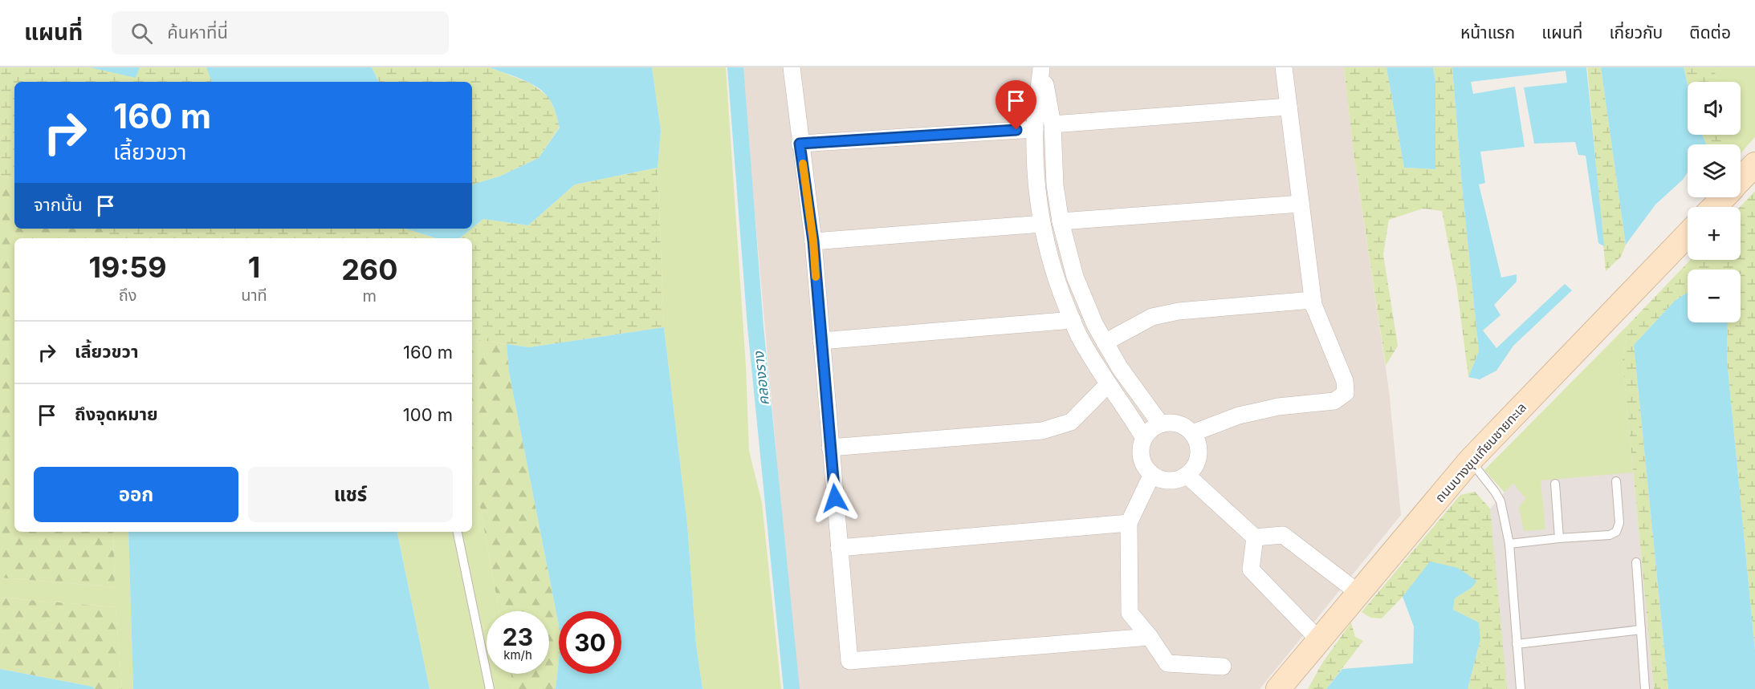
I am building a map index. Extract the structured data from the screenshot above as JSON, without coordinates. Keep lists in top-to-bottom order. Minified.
{"streets":{"main road":["ถนนบางขุนเทียนชายทะเล"]},"water":["คลองราง"],"page":{"header":"แผนที่","search":"ค้นหาที่นี่","nav":["หน้าแรก","แผนที่","เกี่ยวกับ","ติดต่อ"],"map_buttons":["+","−"],"turn":["160 m","เลี้ยวขวา"],"then":"จากนั้น","eta":["19:59","ถึง","1","นาที","260","m"],"list":[{"name":"เลี้ยวขวา","value":"160 m"},{"name":"ถึงจุดหมาย","value":"100 m"}],"buttons":["ออก","แชร์"],"speed":"23 km/h","limit":"30"}}
